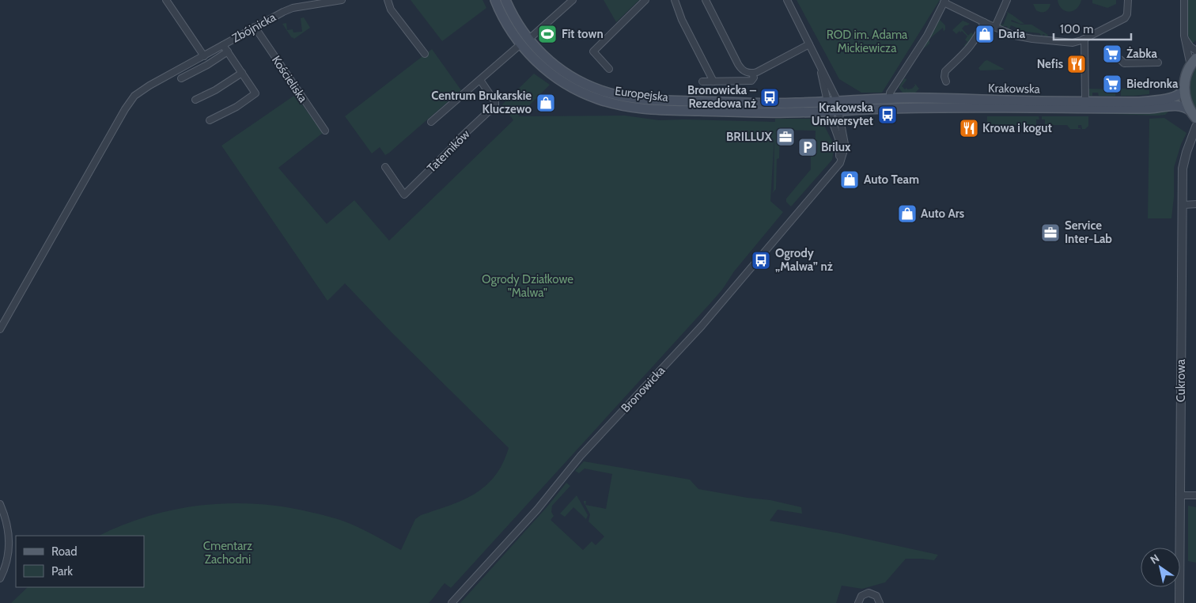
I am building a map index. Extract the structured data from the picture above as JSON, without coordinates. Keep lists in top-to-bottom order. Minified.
{"streets":{"main road":["Krakowska","Europejska"],"street":["Zbójnicka","Kościeliska","Taterników","Cukrowa","Bronowicka"]},"crossings":[["Zbójnicka","Kościeliska"],["Krakowska","Europejska"],["Krakowska","Bronowicka"],["Europejska","Bronowicka"]],"parks":["ROD im. Adama Mickiewicza","Ogrody Działkowe \"Malwa\"","Cmentarz Zachodni"],"places":{"sports":["Fit town"],"shop":["Daria","Centrum Brukarskie Kluczewo","Auto Team","Auto Ars"],"supermarket":["Żabka","Biedronka"],"restaurant":["Nefis","Krowa i kogut"],"bus stop":["Bronowicka – Rezedowa nż","Krakowska Uniwersytet","Ogrody „Malwa” nż"],"office":["BRILLUX","Service Inter-Lab"],"parking":["Brilux"]},"legend":["Road","Park"],"scale_bar":"100 m","north":"top left"}
